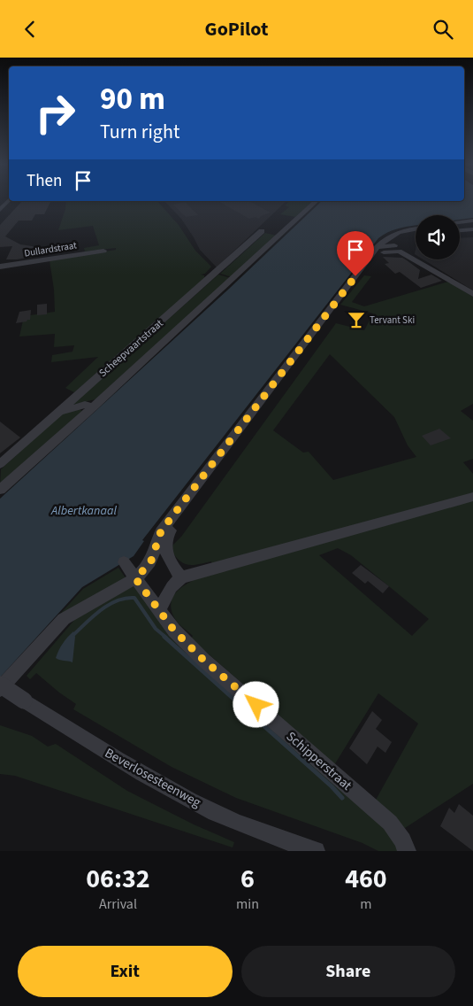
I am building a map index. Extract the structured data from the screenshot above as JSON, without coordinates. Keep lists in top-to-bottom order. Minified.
{"streets":{"street":["Dullardstraat","Scheepvaartstraat","Schipperstraat","Beverlosesteenweg"]},"water":["Albertkanaal"],"places":{"bar":["Tervant Ski"]},"page":{"header":"GoPilot","turn":["90 m","Turn right"],"then":"Then","eta":["06:32","Arrival","6","min","460","m"],"buttons":["Exit","Share"]}}
